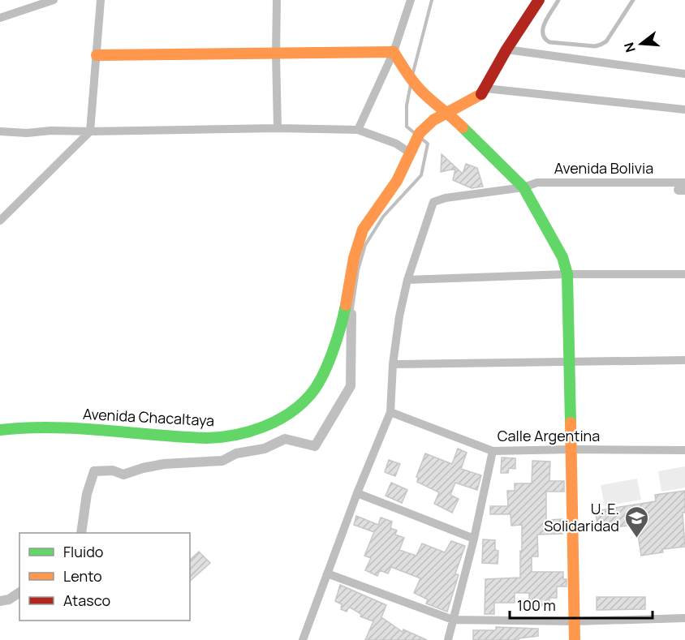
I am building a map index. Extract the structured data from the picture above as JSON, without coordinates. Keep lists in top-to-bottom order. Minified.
{"streets":{"street":["Avenida Bolivia","Avenida Chacaltaya","Calle Argentina"]},"places":{"school or university":["U. E. Solidaridad"]},"legend":["Fluido","Lento","Atasco"],"scale_bar":"100 m","north":"left"}
